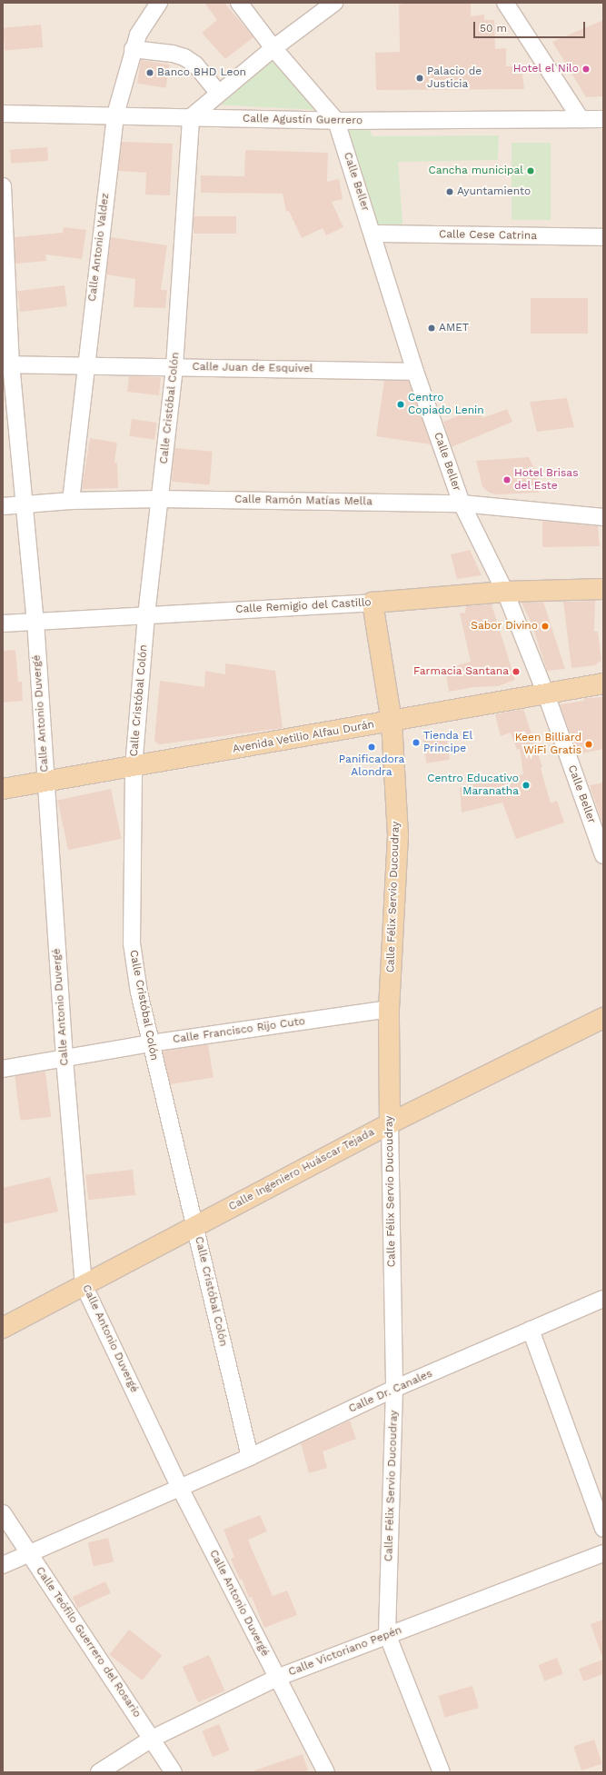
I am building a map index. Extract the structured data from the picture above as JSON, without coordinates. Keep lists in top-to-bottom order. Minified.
{"streets":{"main road":["Calle Remigio del Castillo","Avenida Vetilio Alfau Durán","Calle Félix Servio Ducoudray","Calle Ingeniero Huáscar Tejada"],"street":["Calle Agustín Guerrero","Calle Beller","Calle Cese Catrina","Calle Antonio Valdez","Calle Juan de Esquivel","Calle Cristóbal Colón","Calle Ramón Matías Mella","Calle Antonio Duvergé","Calle Francisco Rijo Cuto","Calle Dr. Canales","Calle Teófilo Guerrero del Rosario","Calle Victoriano Pepén"]},"crossings":[["Calle Agustín Guerrero","Calle Beller"],["Calle Agustín Guerrero","Calle Antonio Valdez"],["Calle Agustín Guerrero","Calle Cristóbal Colón"],["Calle Beller","Calle Cese Catrina"],["Calle Beller","Calle Juan de Esquivel"],["Calle Beller","Calle Ramón Matías Mella"],["Calle Beller","Calle Remigio del Castillo"],["Calle Beller","Avenida Vetilio Alfau Durán"],["Calle Antonio Valdez","Calle Juan de Esquivel"],["Calle Antonio Valdez","Calle Ramón Matías Mella"],["Calle Juan de Esquivel","Calle Cristóbal Colón"],["Calle Juan de Esquivel","Calle Antonio Duvergé"],["Calle Cristóbal Colón","Calle Ramón Matías Mella"],["Calle Cristóbal Colón","Calle Remigio del Castillo"],["Calle Cristóbal Colón","Avenida Vetilio Alfau Durán"],["Calle Cristóbal Colón","Calle Francisco Rijo Cuto"],["Calle Cristóbal Colón","Calle Ingeniero Huáscar Tejada"],["Calle Cristóbal Colón","Calle Dr. Canales"],["Calle Ramón Matías Mella","Calle Antonio Duvergé"],["Calle Remigio del Castillo","Calle Antonio Duvergé"],["Calle Remigio del Castillo","Calle Félix Servio Ducoudray"],["Calle Antonio Duvergé","Avenida Vetilio Alfau Durán"],["Calle Antonio Duvergé","Calle Francisco Rijo Cuto"],["Calle Antonio Duvergé","Calle Ingeniero Huáscar Tejada"],["Calle Antonio Duvergé","Calle Dr. Canales"],["Calle Antonio Duvergé","Calle Victoriano Pepén"],["Avenida Vetilio Alfau Durán","Calle Félix Servio Ducoudray"],["Calle Félix Servio Ducoudray","Calle Francisco Rijo Cuto"],["Calle Félix Servio Ducoudray","Calle Ingeniero Huáscar Tejada"],["Calle Félix Servio Ducoudray","Calle Dr. Canales"],["Calle Félix Servio Ducoudray","Calle Victoriano Pepén"],["Calle Dr. Canales","Calle Teófilo Guerrero del Rosario"],["Calle Teófilo Guerrero del Rosario","Calle Victoriano Pepén"]],"places":["Hotel el Nilo","Banco BHD Leon","Palacio de Justicia","Cancha municipal","Ayuntamiento","AMET","Centro Copiado Lenin","Hotel Brisas del Este","Sabor Divino","Farmacia Santana","Tienda El Principe","Keen Billiard WiFi Gratis","Panificadora Alondra","Centro Educativo Maranatha"],"scale_bar":"50 m"}
